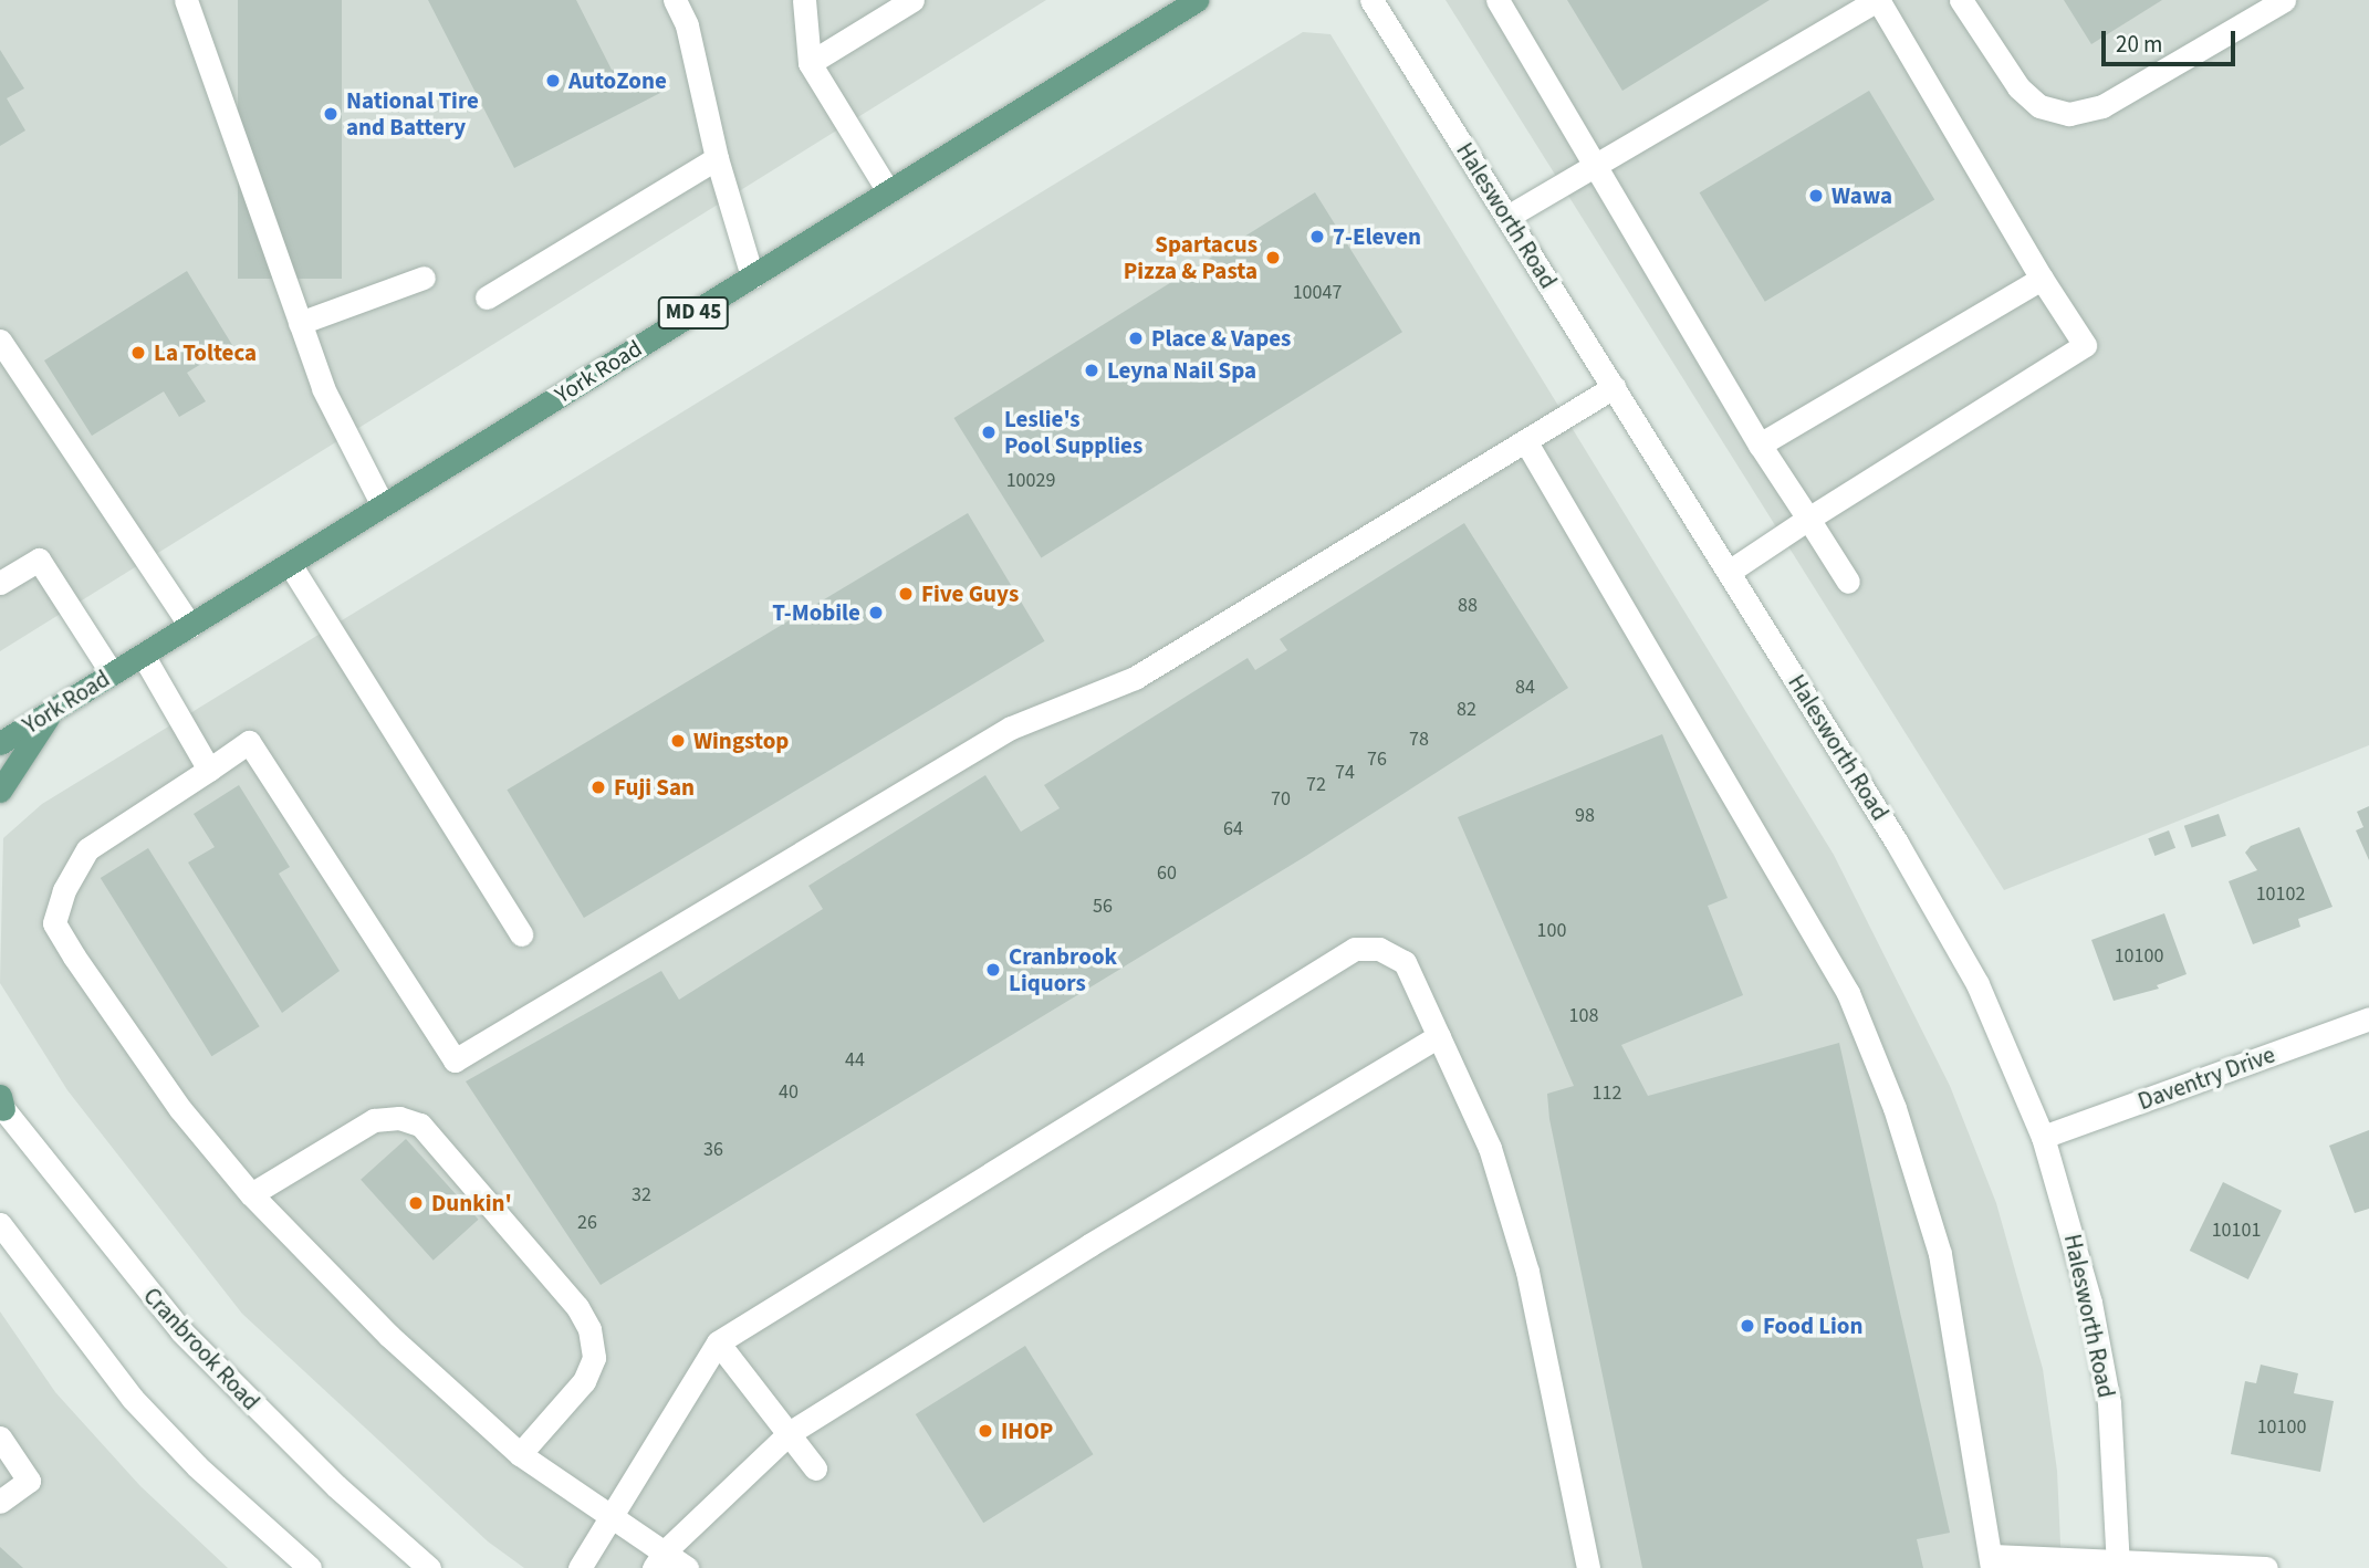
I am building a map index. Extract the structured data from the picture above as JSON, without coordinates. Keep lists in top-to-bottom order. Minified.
{"streets":{"main road":["MD 45","York Road"],"street":["Halesworth Road","Daventry Drive","Cranbrook Road"]},"crossings":[["Halesworth Road","Daventry Drive"]],"places":["AutoZone","National Tire and Battery","Wawa","7-Eleven","Spartacus Pizza & Pasta","Place & Vapes","La Tolteca","Leyna Nail Spa","Leslie's Pool Supplies","Five Guys","T-Mobile","Wingstop","Fuji San","Cranbrook Liquors","Dunkin'","Food Lion","IHOP"],"house_numbers":["10047","10029","88","84","82","78","76","74","72","70","98","64","60","10102","56","100","10100","108","44","40","112","36","32","26","10101","10100"],"scale_bar":"20 m"}
